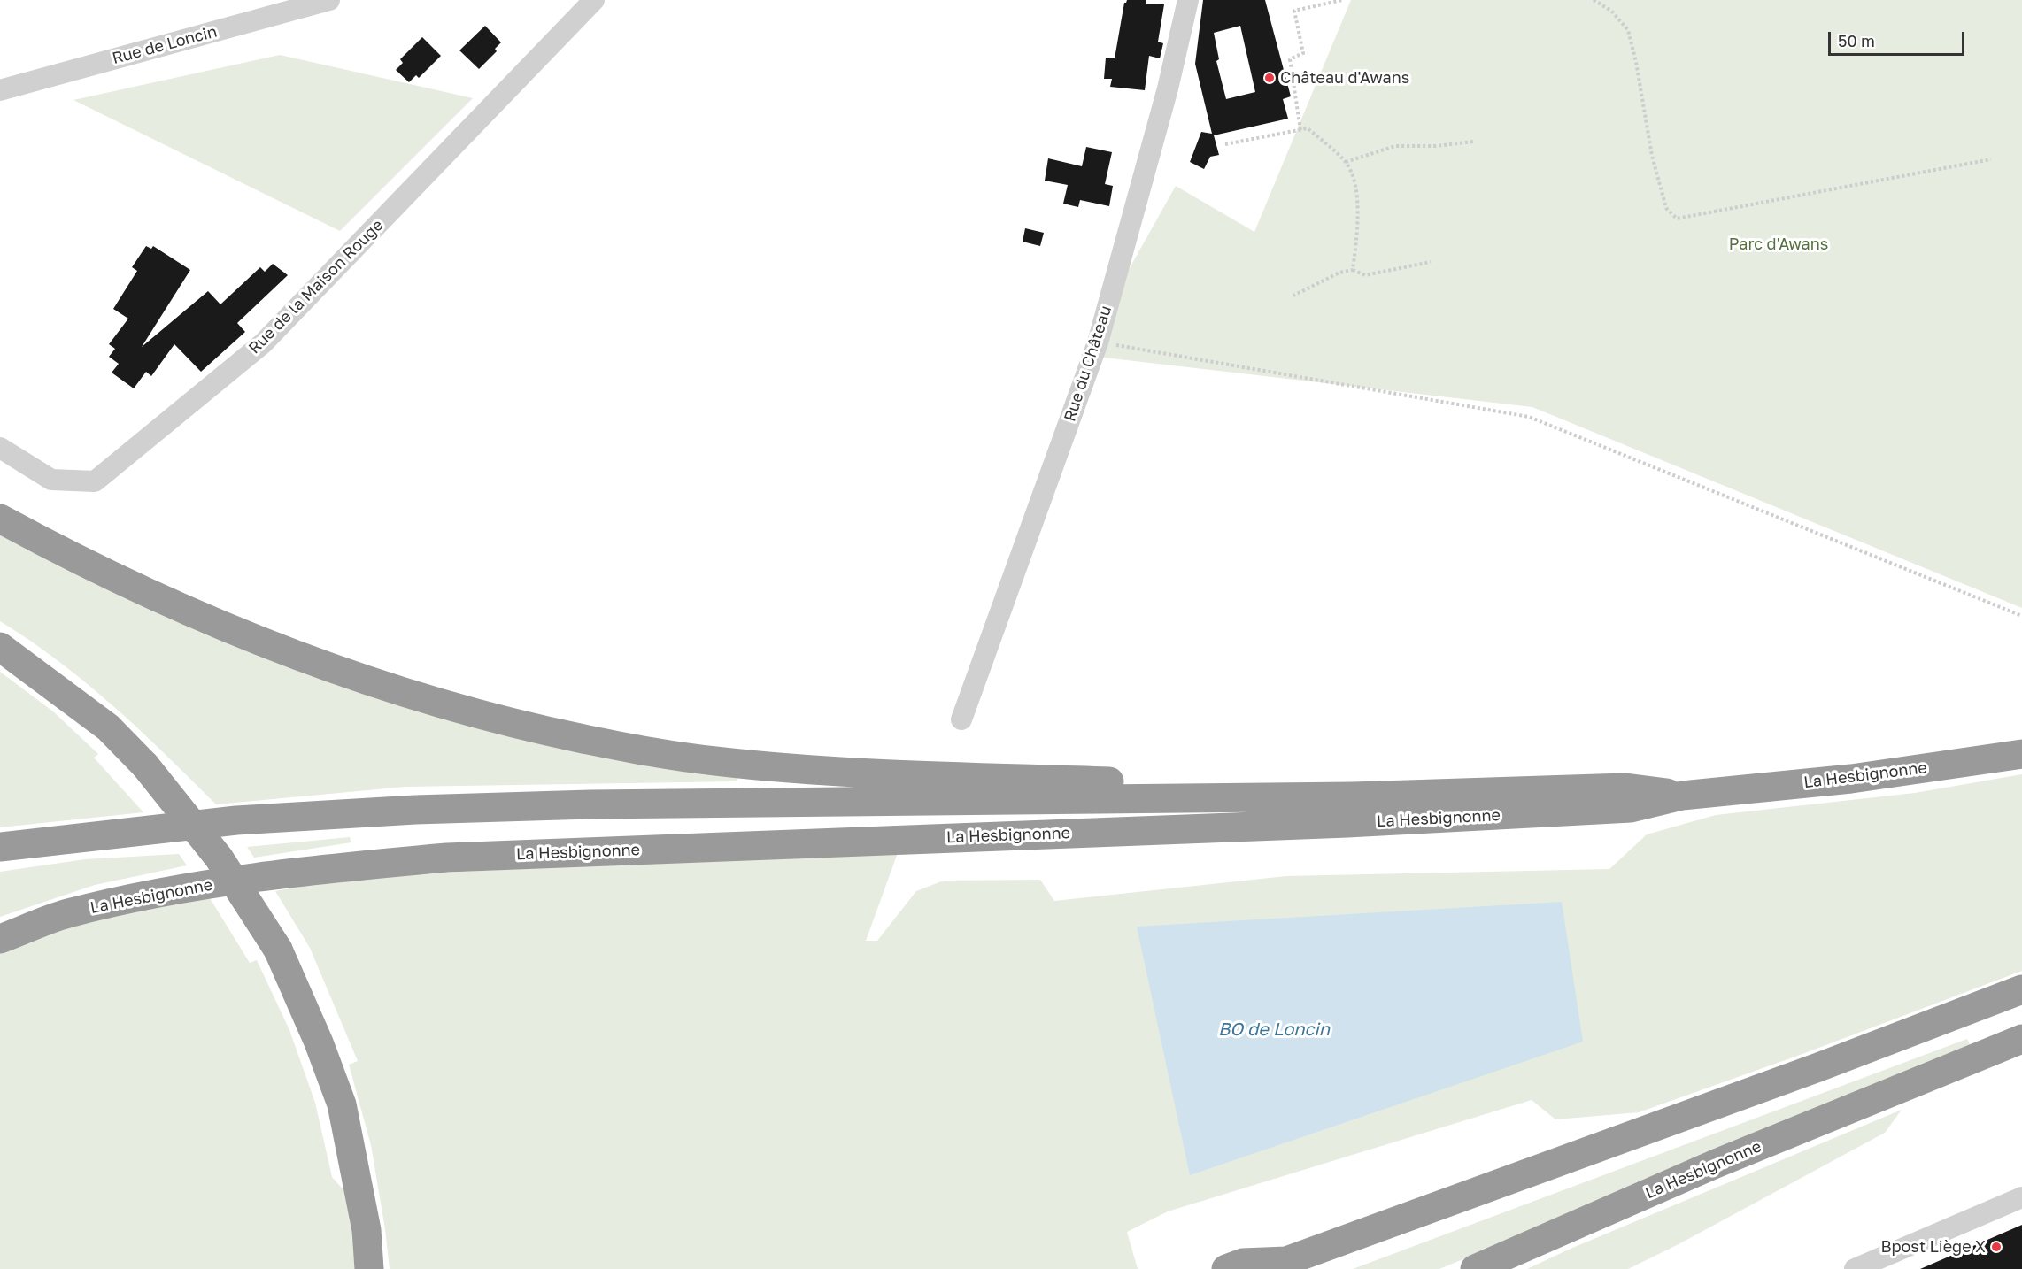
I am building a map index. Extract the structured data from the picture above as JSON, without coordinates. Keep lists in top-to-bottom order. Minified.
{"streets":{"highway":["La Hesbignonne"],"street":["Rue de Loncin","Rue de la Maison Rouge","Rue du Château"]},"water":["BO de Loncin"],"parks":["Parc d'Awans"],"places":["Château d'Awans","Bpost Liège X"],"scale_bar":"50 m"}
